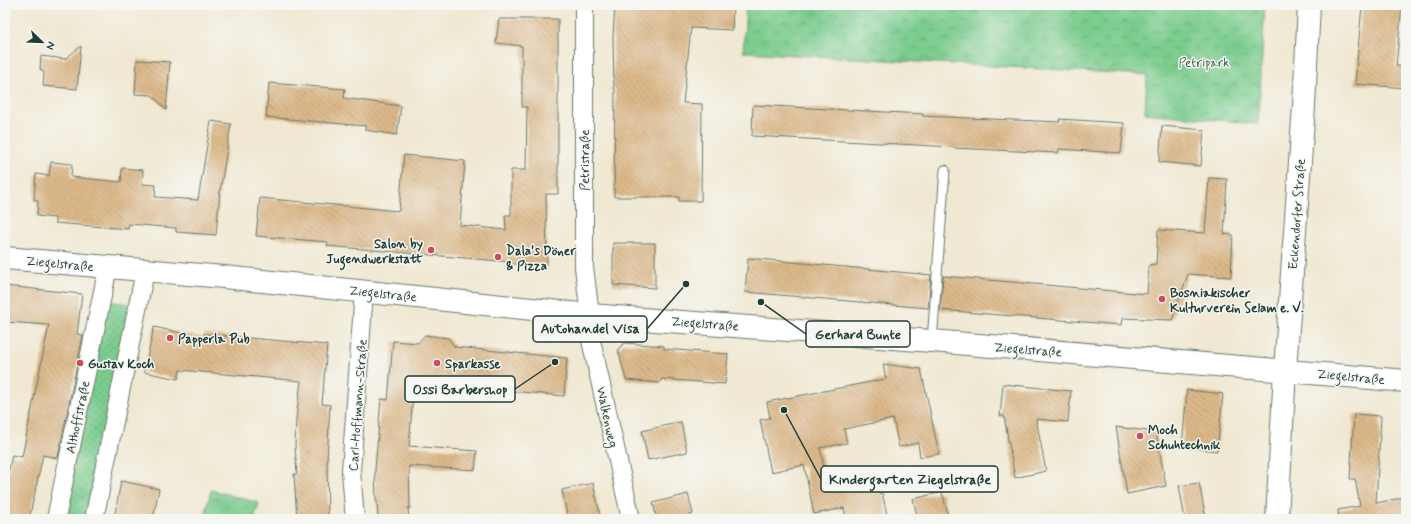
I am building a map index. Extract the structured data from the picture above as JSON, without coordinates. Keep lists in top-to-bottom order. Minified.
{"streets":{"street":["Petristraße","Eckendorfer Straße","Ziegelstraße","Carl-Hoffmann-Straße","Althoffstraße","Walkenweg"]},"crossings":[["Petristraße","Ziegelstraße"],["Petristraße","Walkenweg"],["Eckendorfer Straße","Ziegelstraße"],["Ziegelstraße","Carl-Hoffmann-Straße"],["Ziegelstraße","Althoffstraße"],["Ziegelstraße","Walkenweg"]],"parks":["Petripark"],"places":["Salon by Jugendwerkstatt","Dala's Döner & Pizza","Autohandel Visa","Bosniakischer Kulturverein Selam e. V.","Gerhard Bunte","Papperla Pub","Ossi Barbershop","Gustav Koch","Sparkasse","Kindergarten Ziegelstraße","Moch Schuhtechnik"],"north":"bottom right"}
